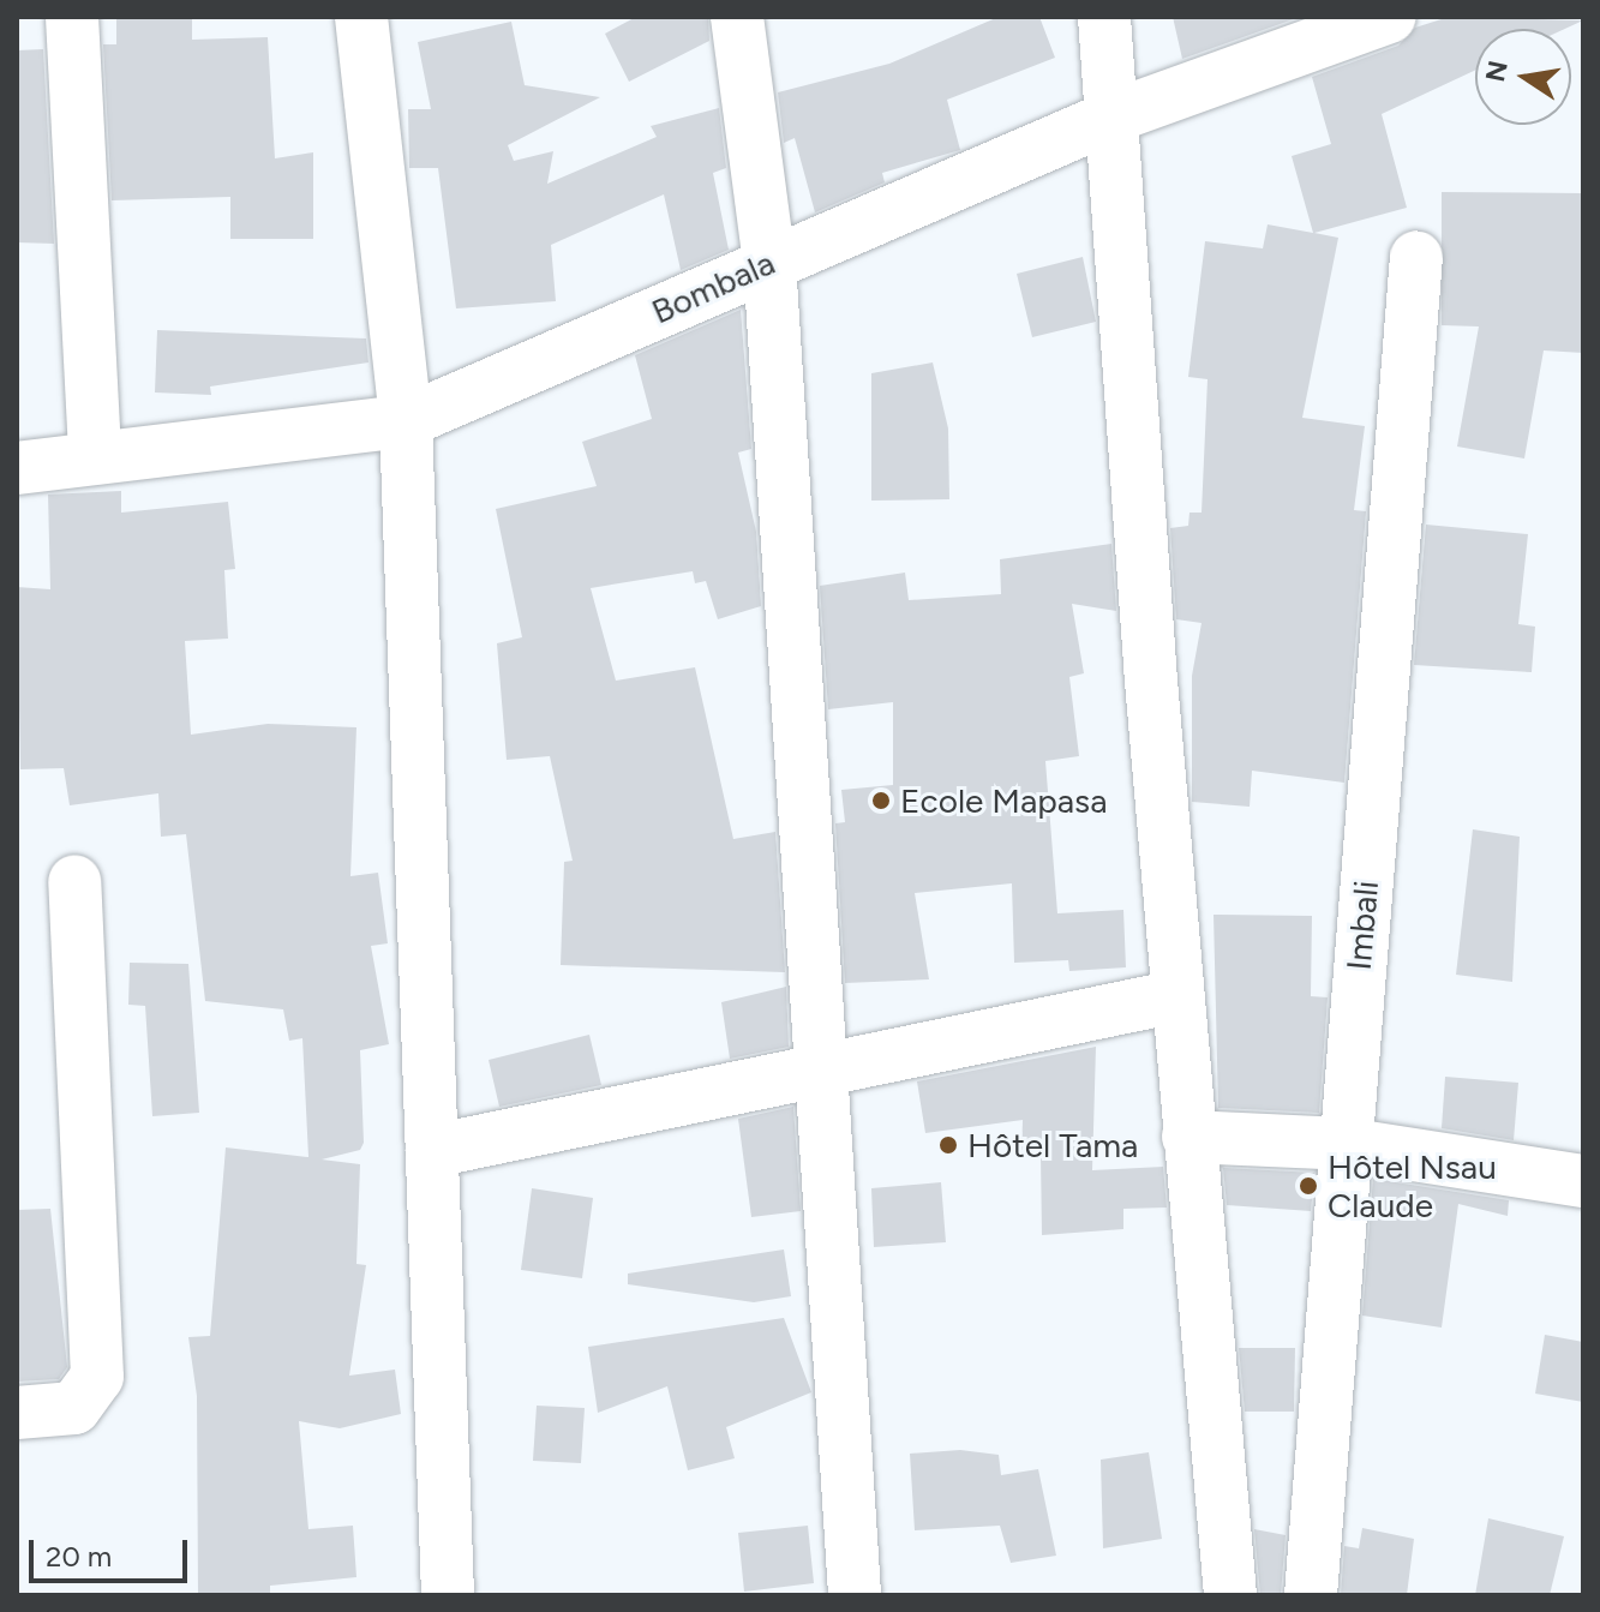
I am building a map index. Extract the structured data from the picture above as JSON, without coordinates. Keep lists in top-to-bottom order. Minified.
{"streets":{"street":["Bombala","Imbali"]},"places":["Ecole Mapasa","Hôtel Tama","Hôtel Nsau Claude"],"scale_bar":"20 m","north":"left"}
